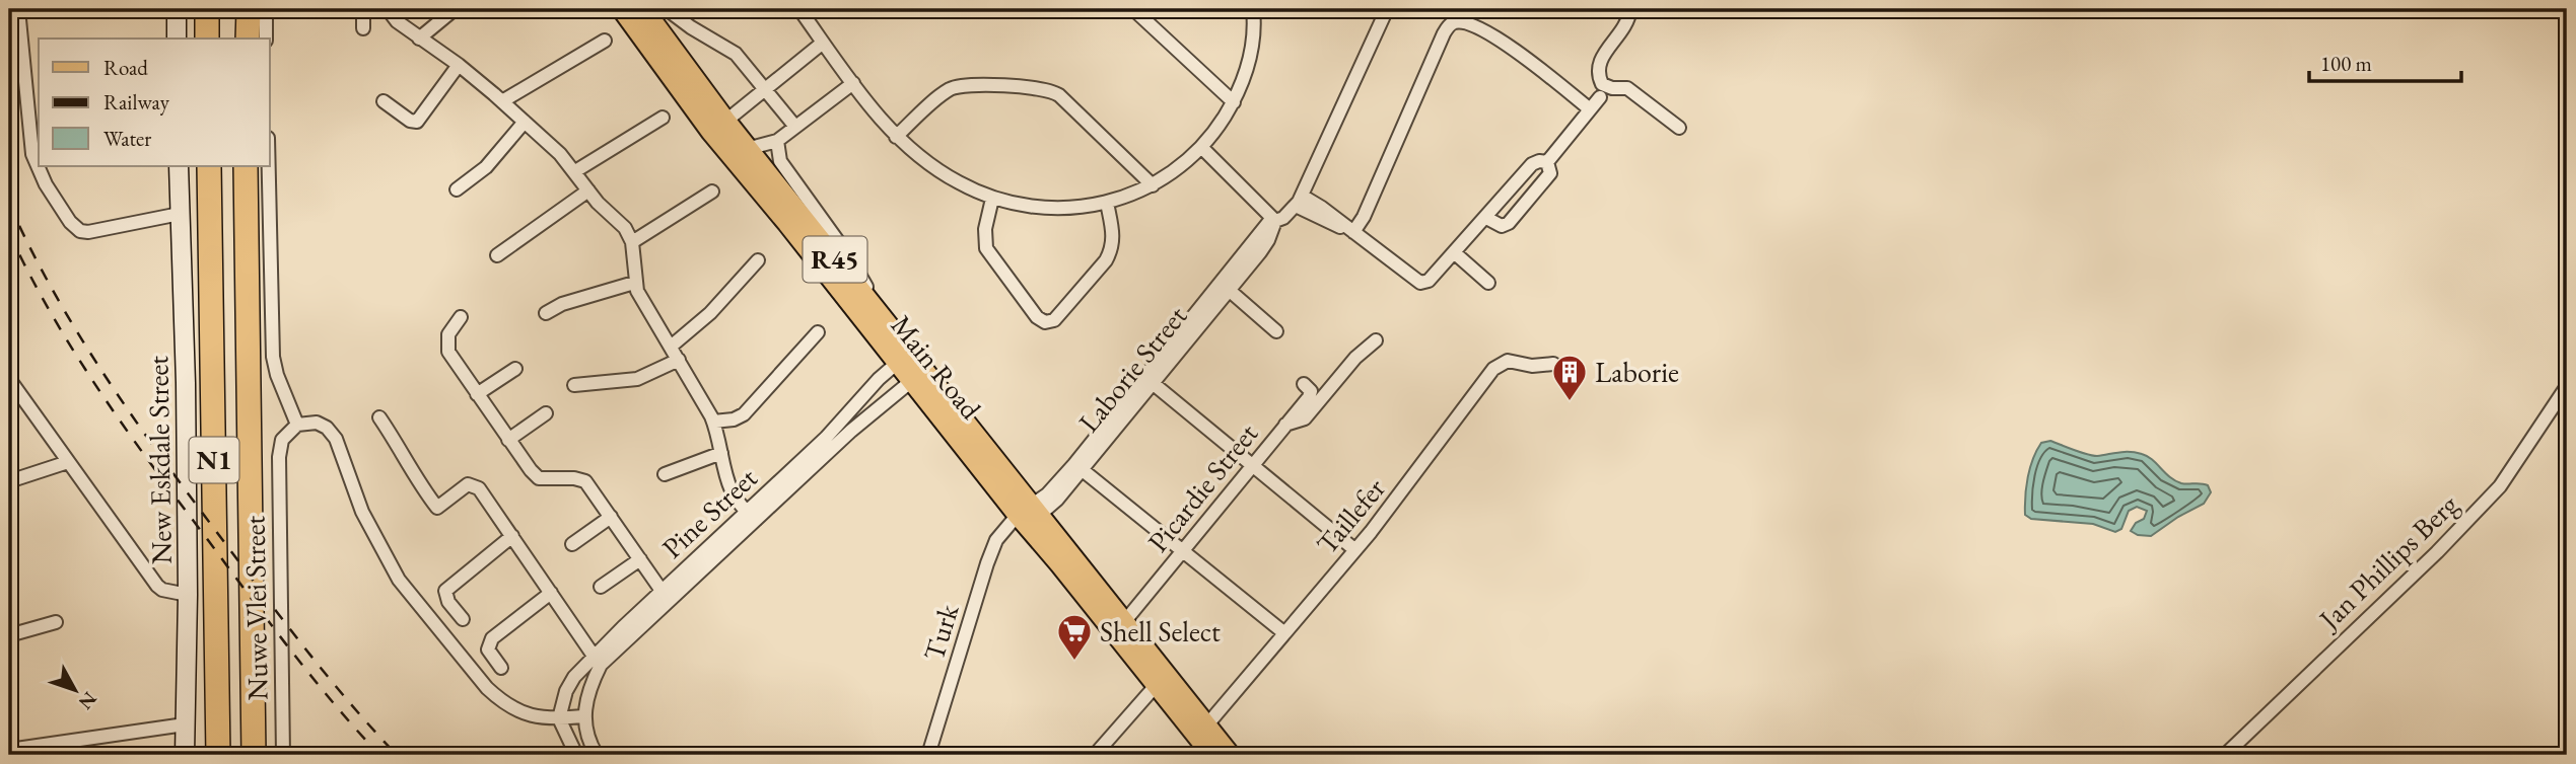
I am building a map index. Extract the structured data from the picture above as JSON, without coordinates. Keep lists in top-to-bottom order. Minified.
{"streets":{"highway":["N1"],"main road":["R45","Main Road"],"street":["Laborie Street","New Eskdale Street","Picardie Street","Pine Street","Taillefer","Jan Phillips Berg","Nuwe Vlei Street","Turk"]},"crossings":[["Main Road","Laborie Street"],["Main Road","Picardie Street"],["Main Road","Pine Street"],["Main Road","Taillefer"],["Main Road","Turk"],["Laborie Street","Turk"]],"places":{"building":["Laborie"],"supermarket":["Shell Select"]},"legend":["Road","Railway","Water"],"scale_bar":"100 m","north":"bottom right"}
